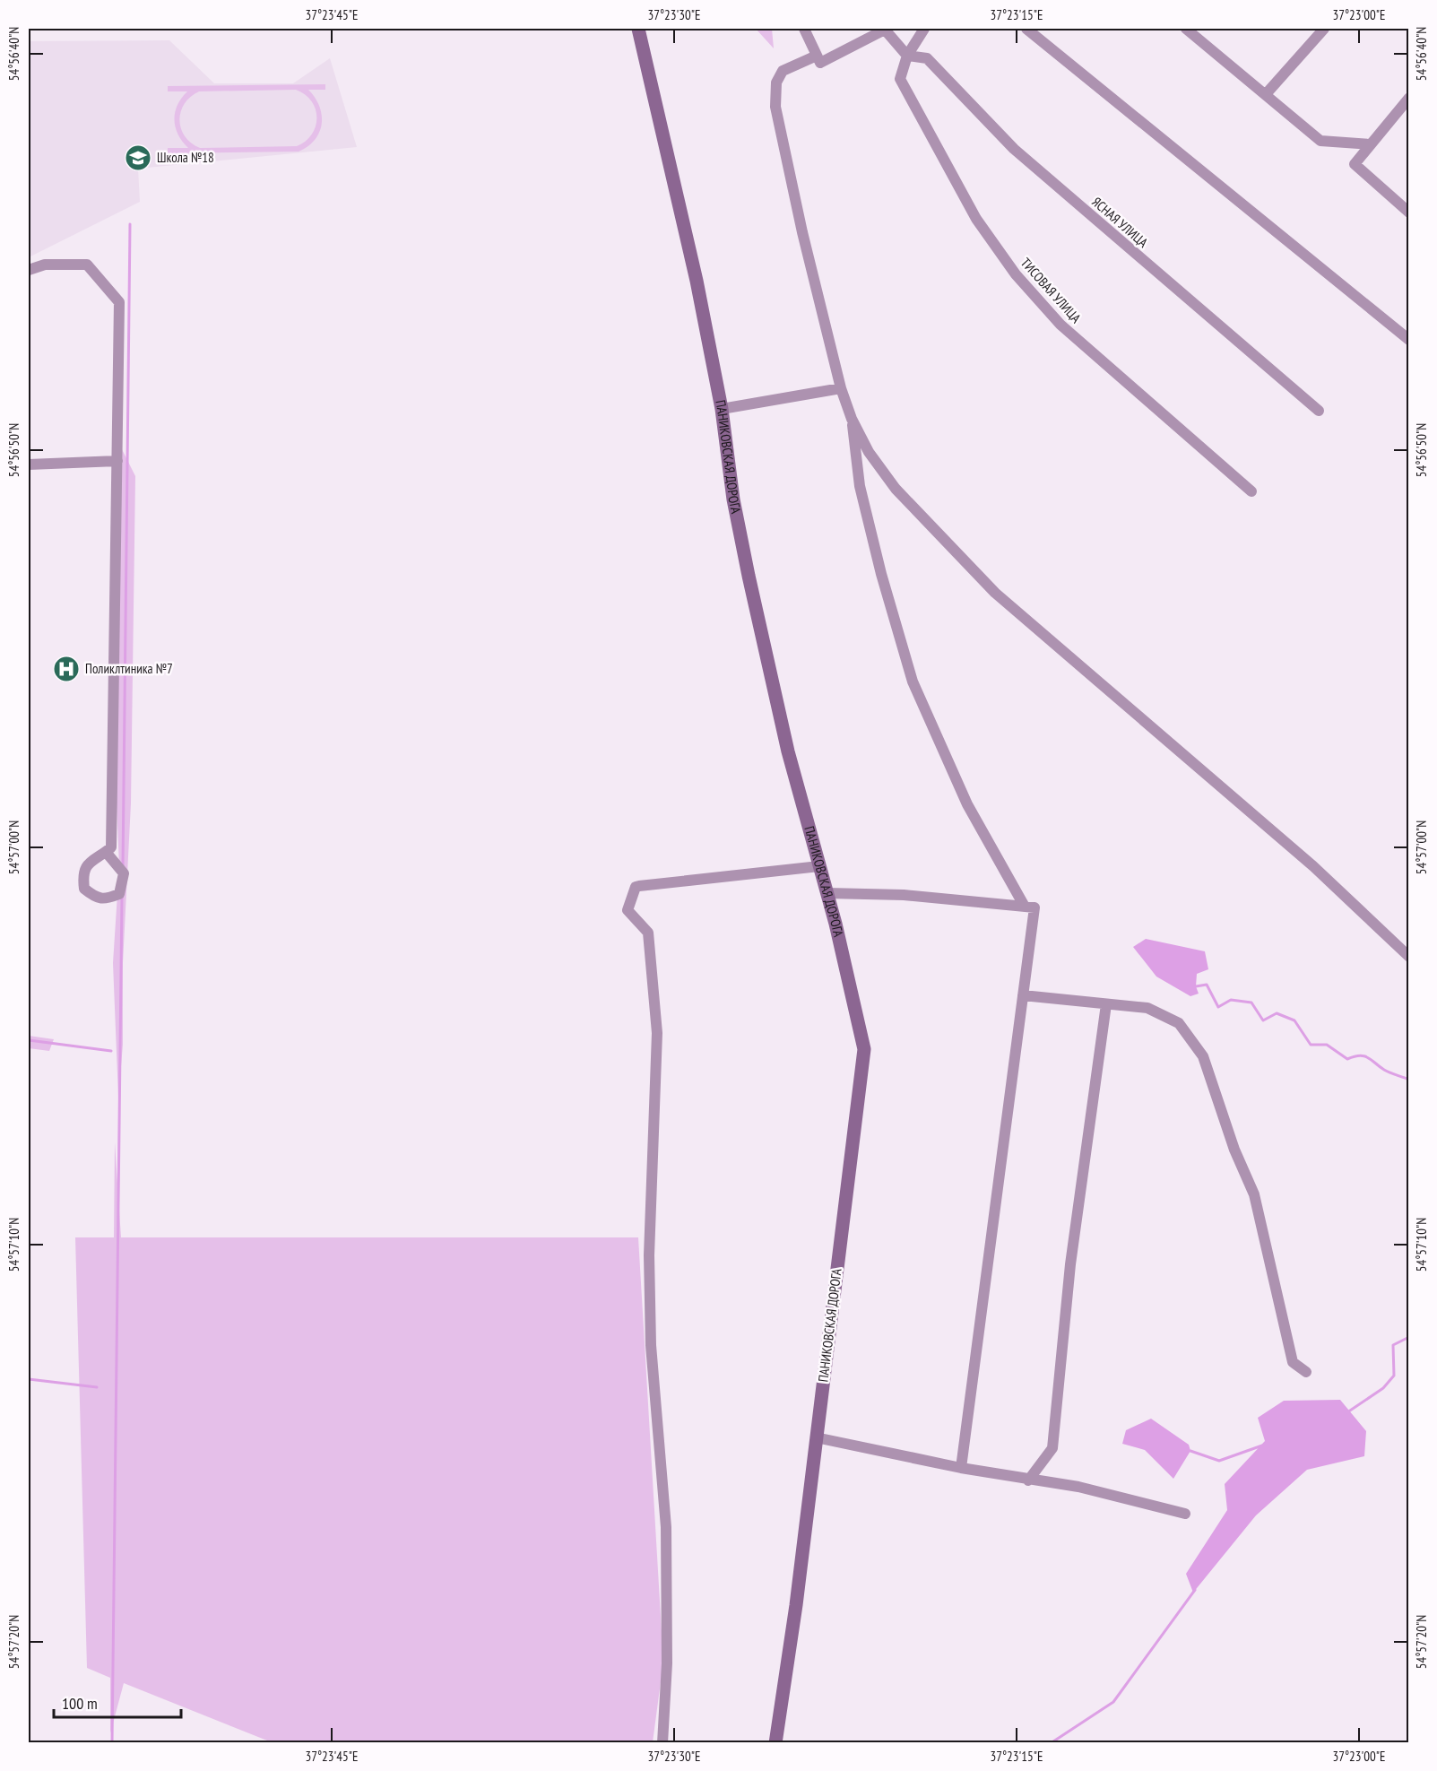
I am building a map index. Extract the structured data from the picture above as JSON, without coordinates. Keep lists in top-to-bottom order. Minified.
{"streets":{"street":["ЯСНАЯ УЛИЦА","ТИСОВАЯ УЛИЦА","ПАНИКОВСКАЯ ДОРОГА"]},"crossings":[["ЯСНАЯ УЛИЦА","ТИСОВАЯ УЛИЦА"]],"places":{"school or university":["Школа №18"],"hospital":["Поликлтиника №7"]},"scale_bar":"100 m","coordinates":["37°23'45\"E","37°23'30\"E","37°23'15\"E","37°23'00\"E","54°56'40\"N","54°56'50\"N","54°57'00\"N","54°57'10\"N","54°57'20\"N"]}
